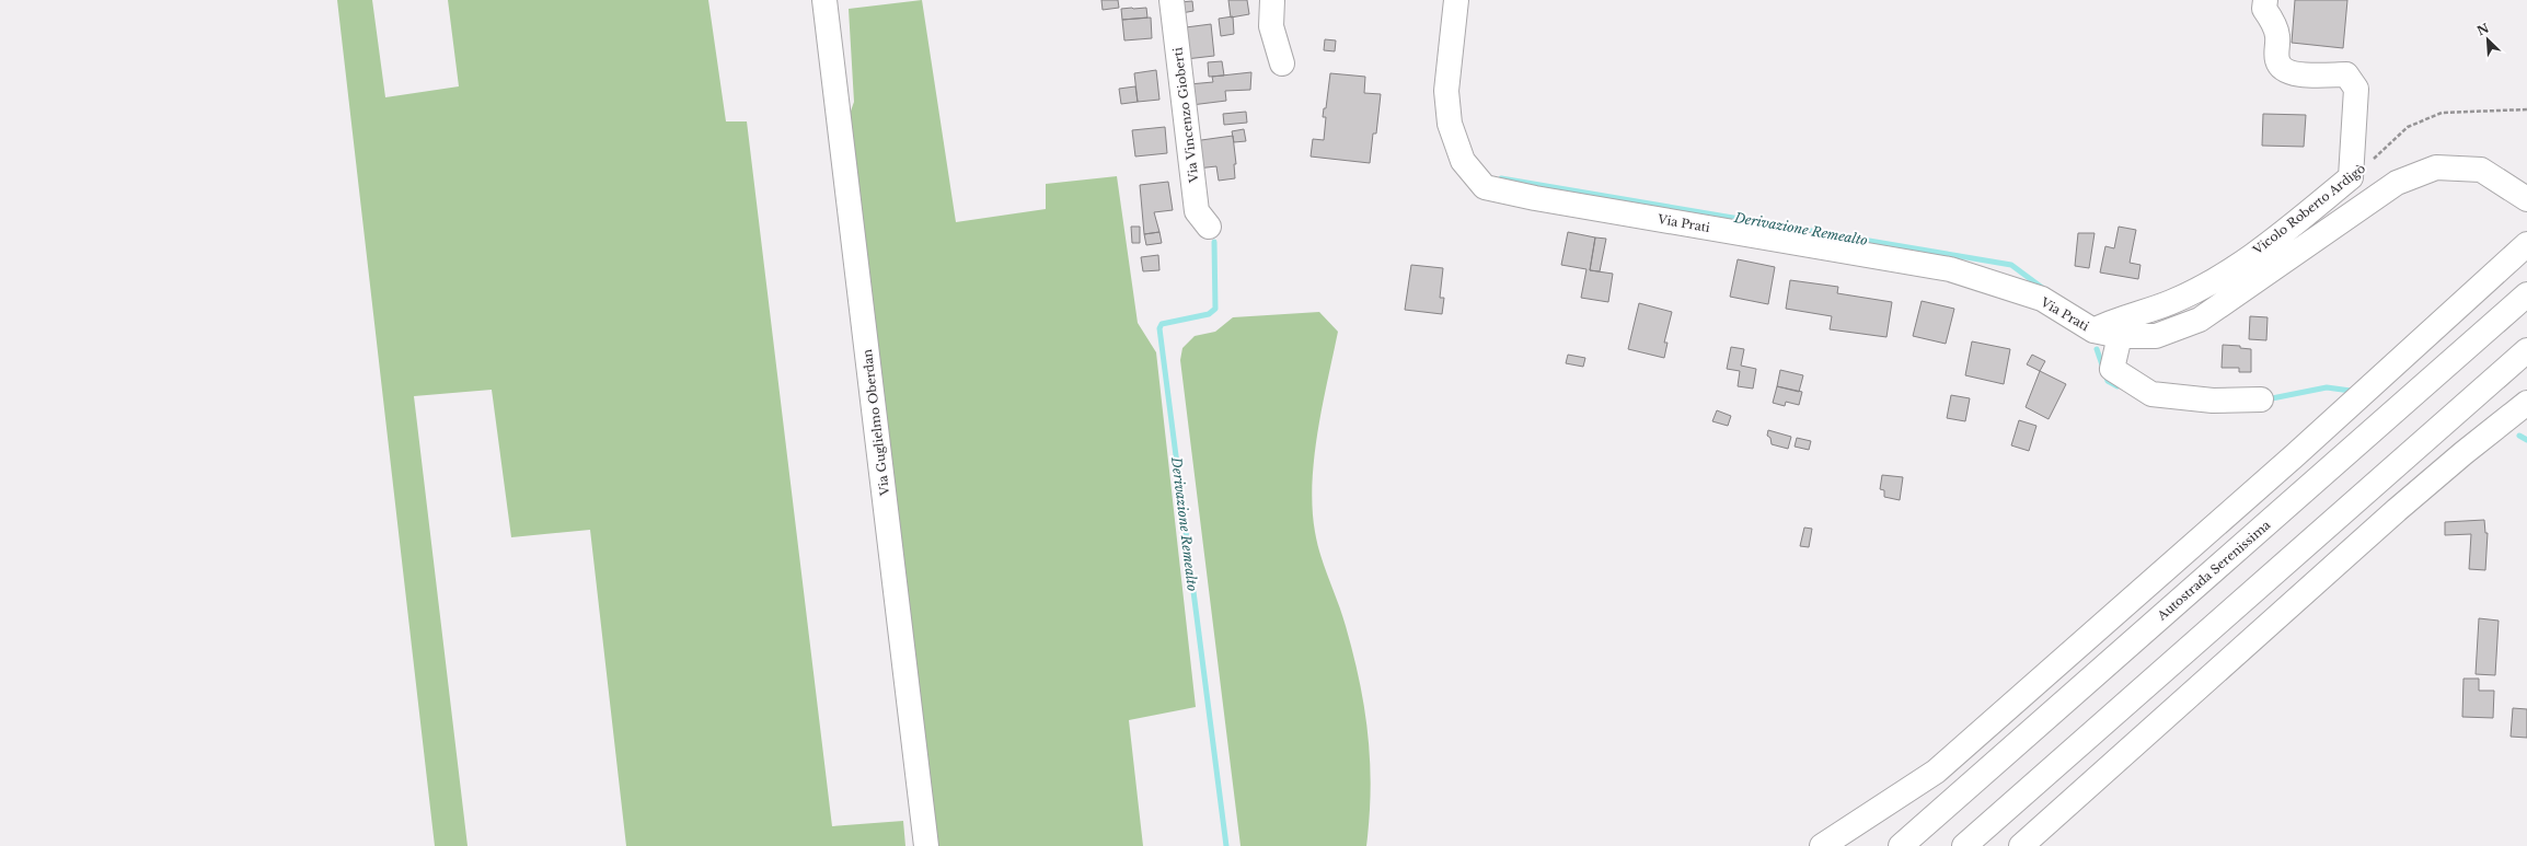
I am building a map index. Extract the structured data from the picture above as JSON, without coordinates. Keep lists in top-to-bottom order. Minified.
{"streets":{"main road":["Via Vincenzo Gioberti","Vicolo Roberto Ardigò","Via Prati","Via Guglielmo Oberdan","Autostrada Serenissima"]},"crossings":[["Vicolo Roberto Ardigò","Via Prati"]],"water":["Derivazione Remealto"],"north":"top left"}
